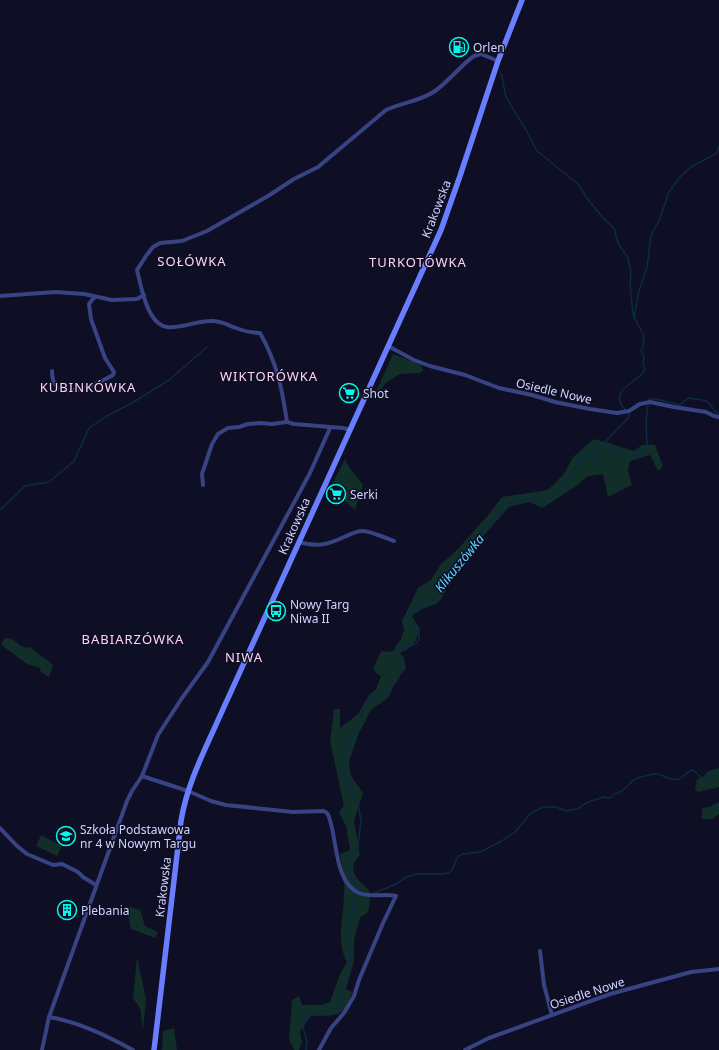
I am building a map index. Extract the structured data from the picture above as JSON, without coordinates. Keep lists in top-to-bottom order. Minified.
{"streets":{"main road":["Krakowska"],"street":["Osiedle Nowe"]},"crossings":[["Krakowska","Osiedle Nowe"]],"districts":["SOŁÓWKA","TURKOTÓWKA","WIKTORÓWKA","KUBINKÓWKA","BABIARZÓWKA","NIWA"],"water":["Klikuszówka"],"places":{"fuel station":["Orlen"],"supermarket":["Shot","Serki"],"bus stop":["Nowy Targ Niwa II"],"school or university":["Szkoła Podstawowa nr 4 w Nowym Targu"],"building":["Plebania"]}}
